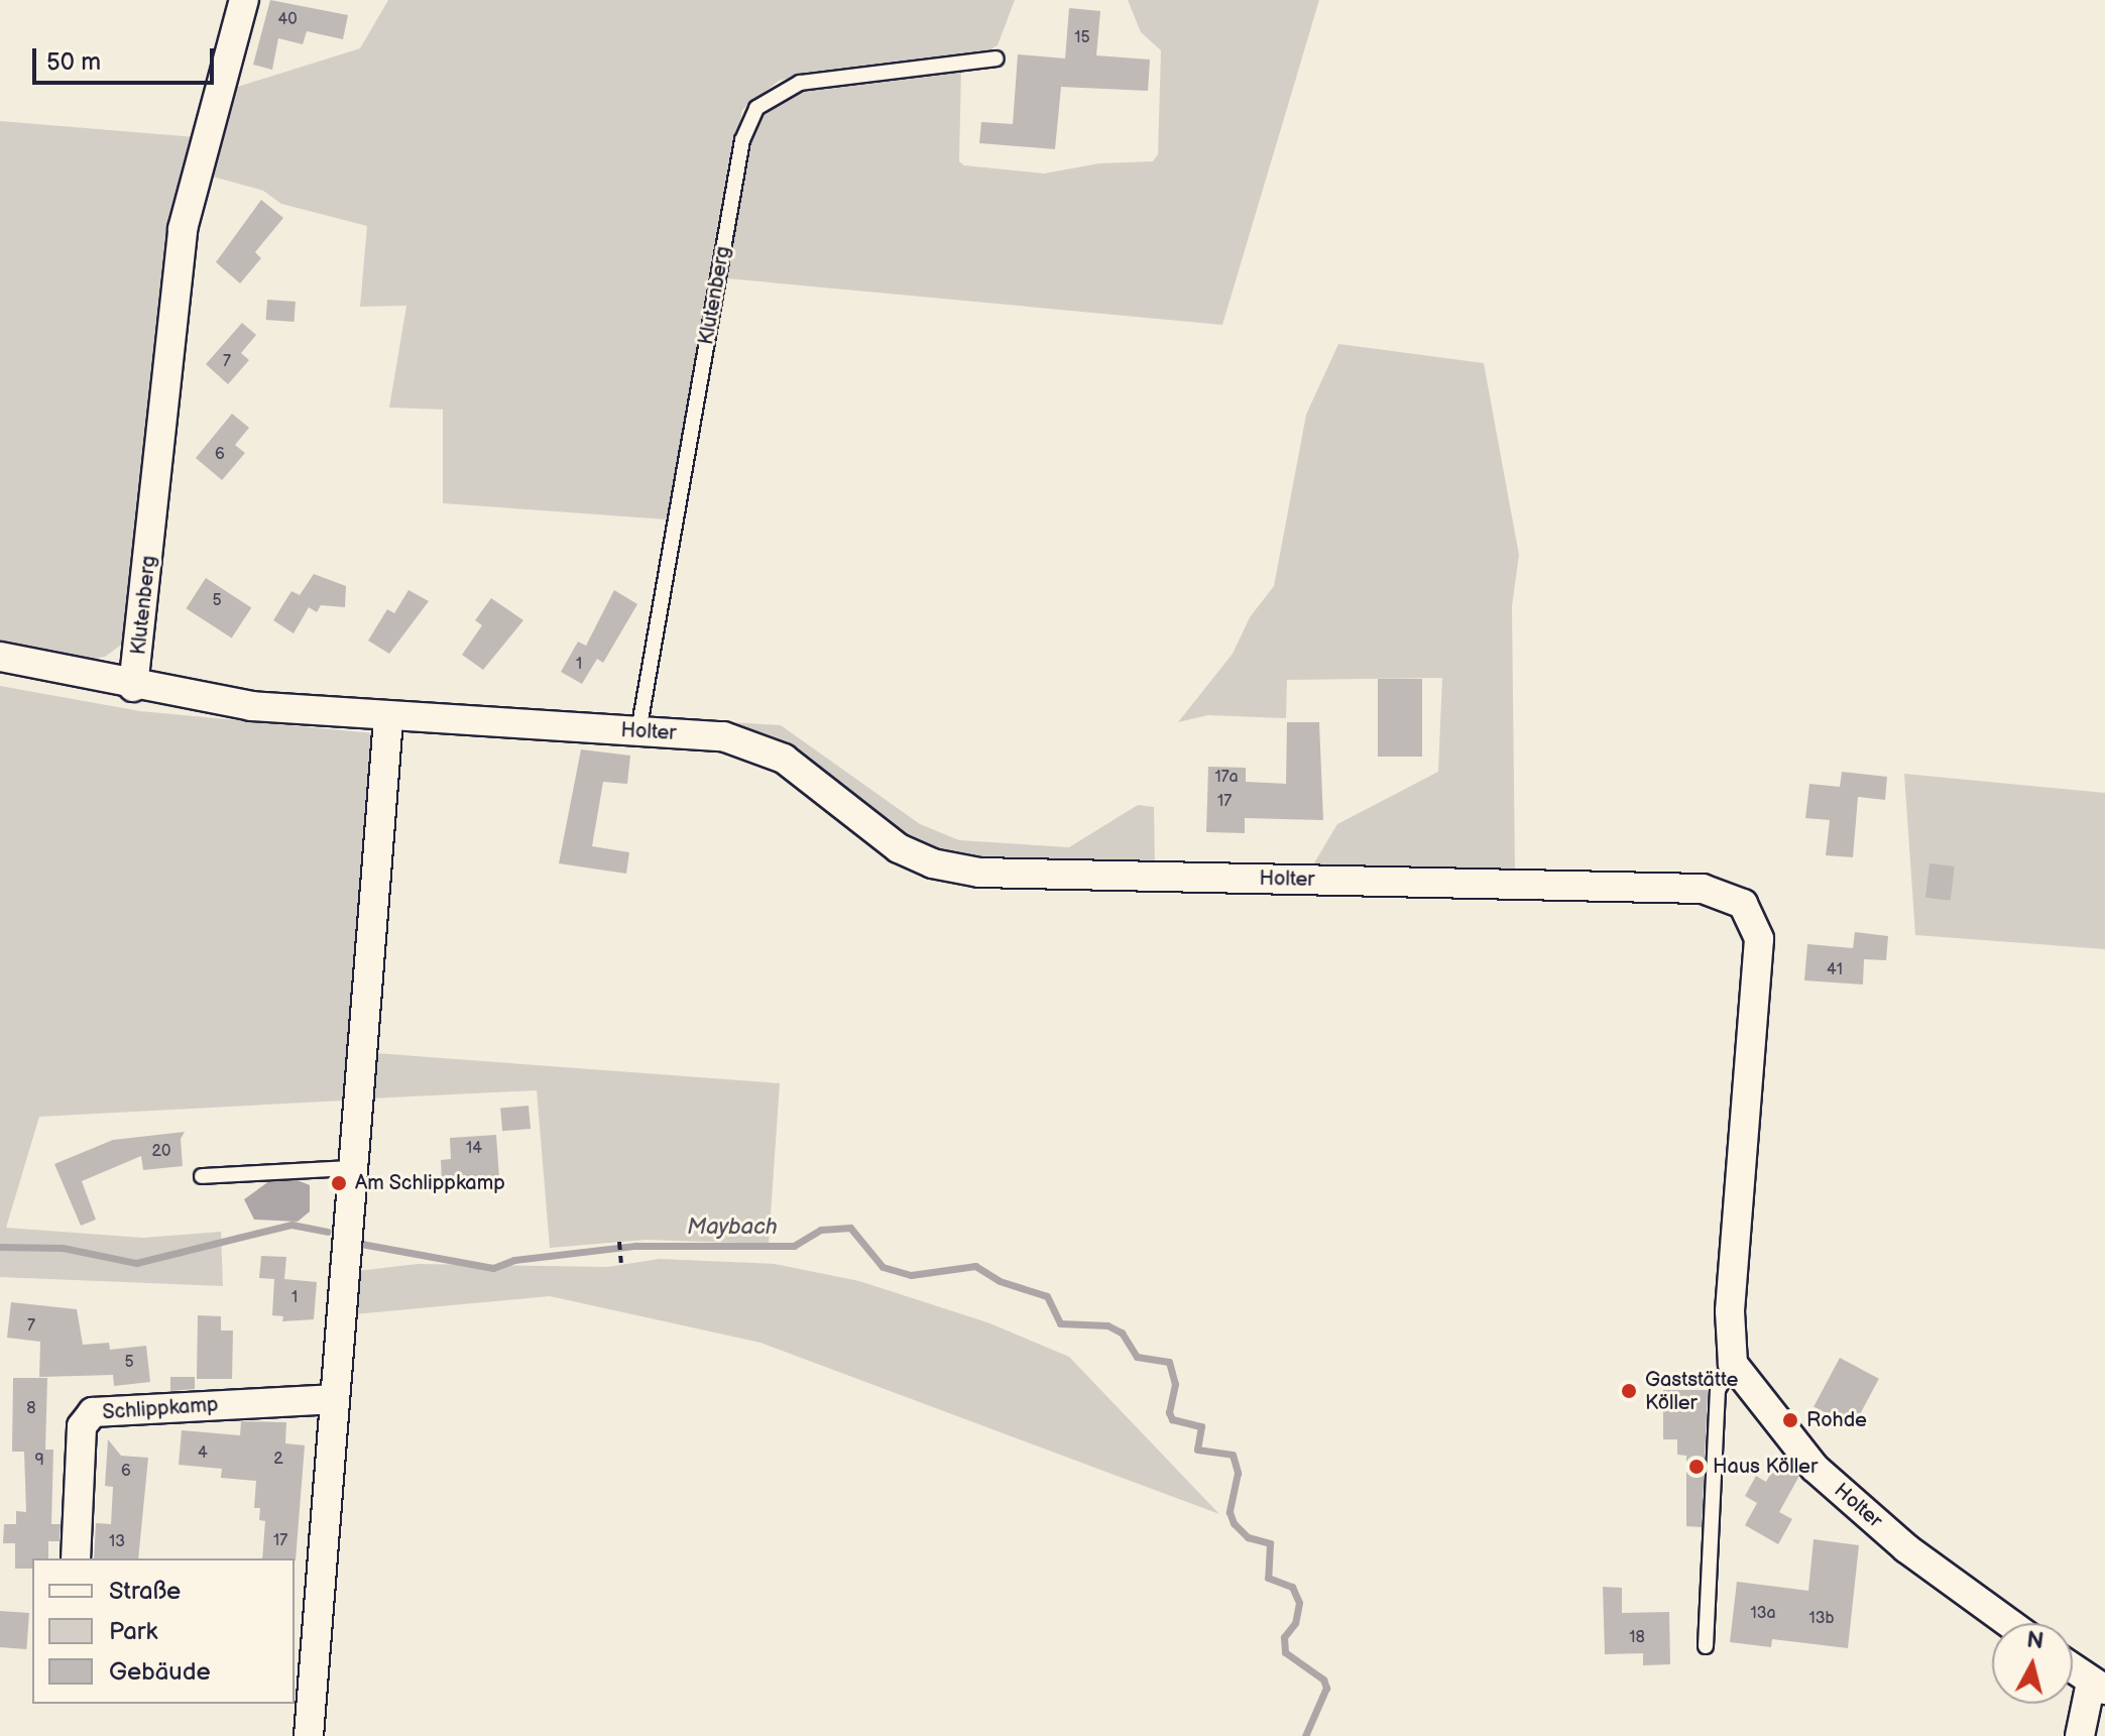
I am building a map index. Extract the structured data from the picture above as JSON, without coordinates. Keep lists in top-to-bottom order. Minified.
{"streets":{"street":["Klutenberg","Holter","Schlippkamp"]},"crossings":[["Klutenberg","Holter"]],"water":["Maybach"],"places":["Am Schlippkamp","Gaststätte Köller","Rohde","Haus Köller"],"house_numbers":["40","15","7","6","5","1","17a","17","41","14","20","1","7","5","8","4","2","9","6","17","13","13a","13b","18"],"legend":["Straße","Park","Gebäude"],"scale_bar":"50 m","north":"top"}
